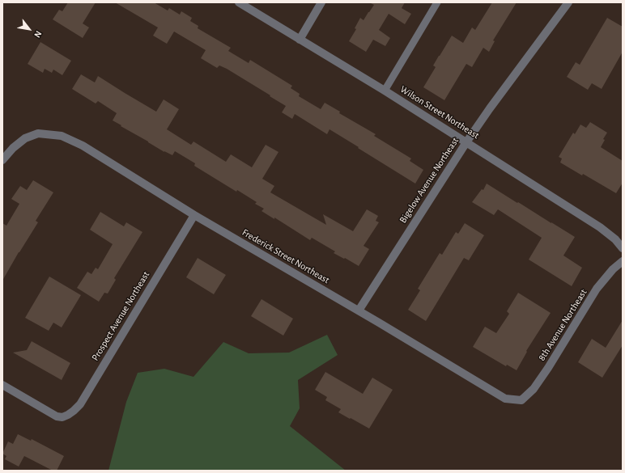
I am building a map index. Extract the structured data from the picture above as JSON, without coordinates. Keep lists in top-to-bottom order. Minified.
{"streets":{"street":["Wilson Street Northeast","Bigelow Avenue Northeast","Frederick Street Northeast","Prospect Avenue Northeast","8th Avenue Northeast"]},"crossings":[["Wilson Street Northeast","Bigelow Avenue Northeast"],["Bigelow Avenue Northeast","Frederick Street Northeast"],["Frederick Street Northeast","Prospect Avenue Northeast"],["Frederick Street Northeast","8th Avenue Northeast"]],"north":"bottom right"}
